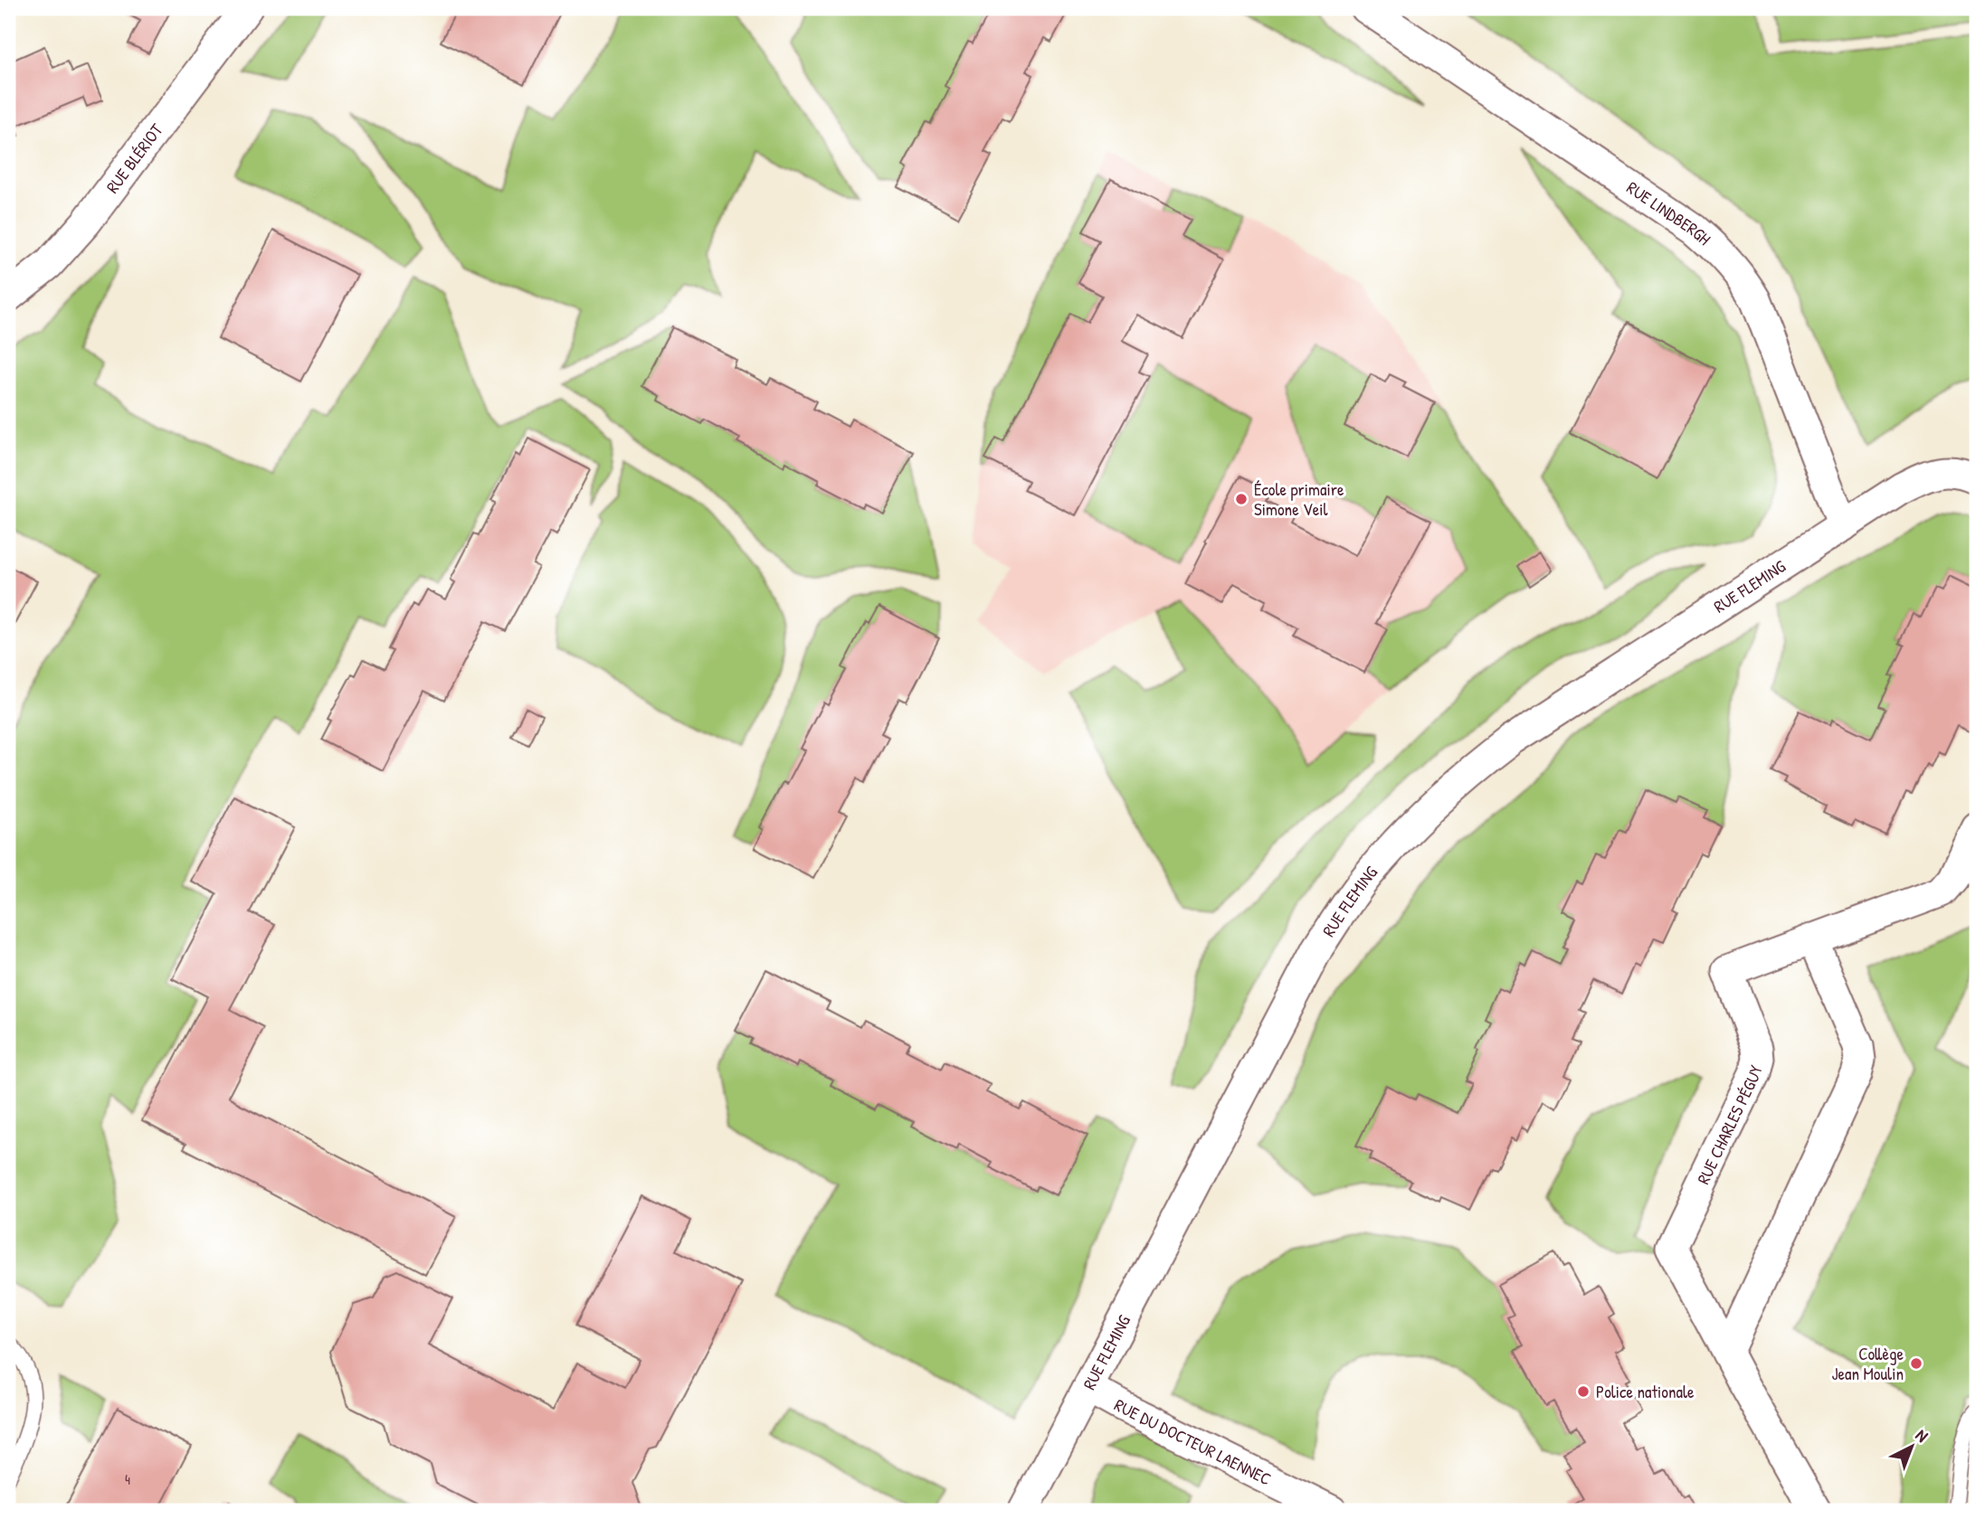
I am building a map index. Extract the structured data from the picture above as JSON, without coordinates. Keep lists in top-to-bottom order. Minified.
{"streets":{"street":["RUE BLÉRIOT","RUE LINDBERGH","RUE FLEMING","RUE CHARLES PÉGUY","RUE DU DOCTEUR LAENNEC"]},"crossings":[["RUE LINDBERGH","RUE FLEMING"],["RUE FLEMING","RUE DU DOCTEUR LAENNEC"]],"places":["École primaire Simone Veil","Collège Jean Moulin","Police nationale"],"house_numbers":["4"],"north":"top right"}
